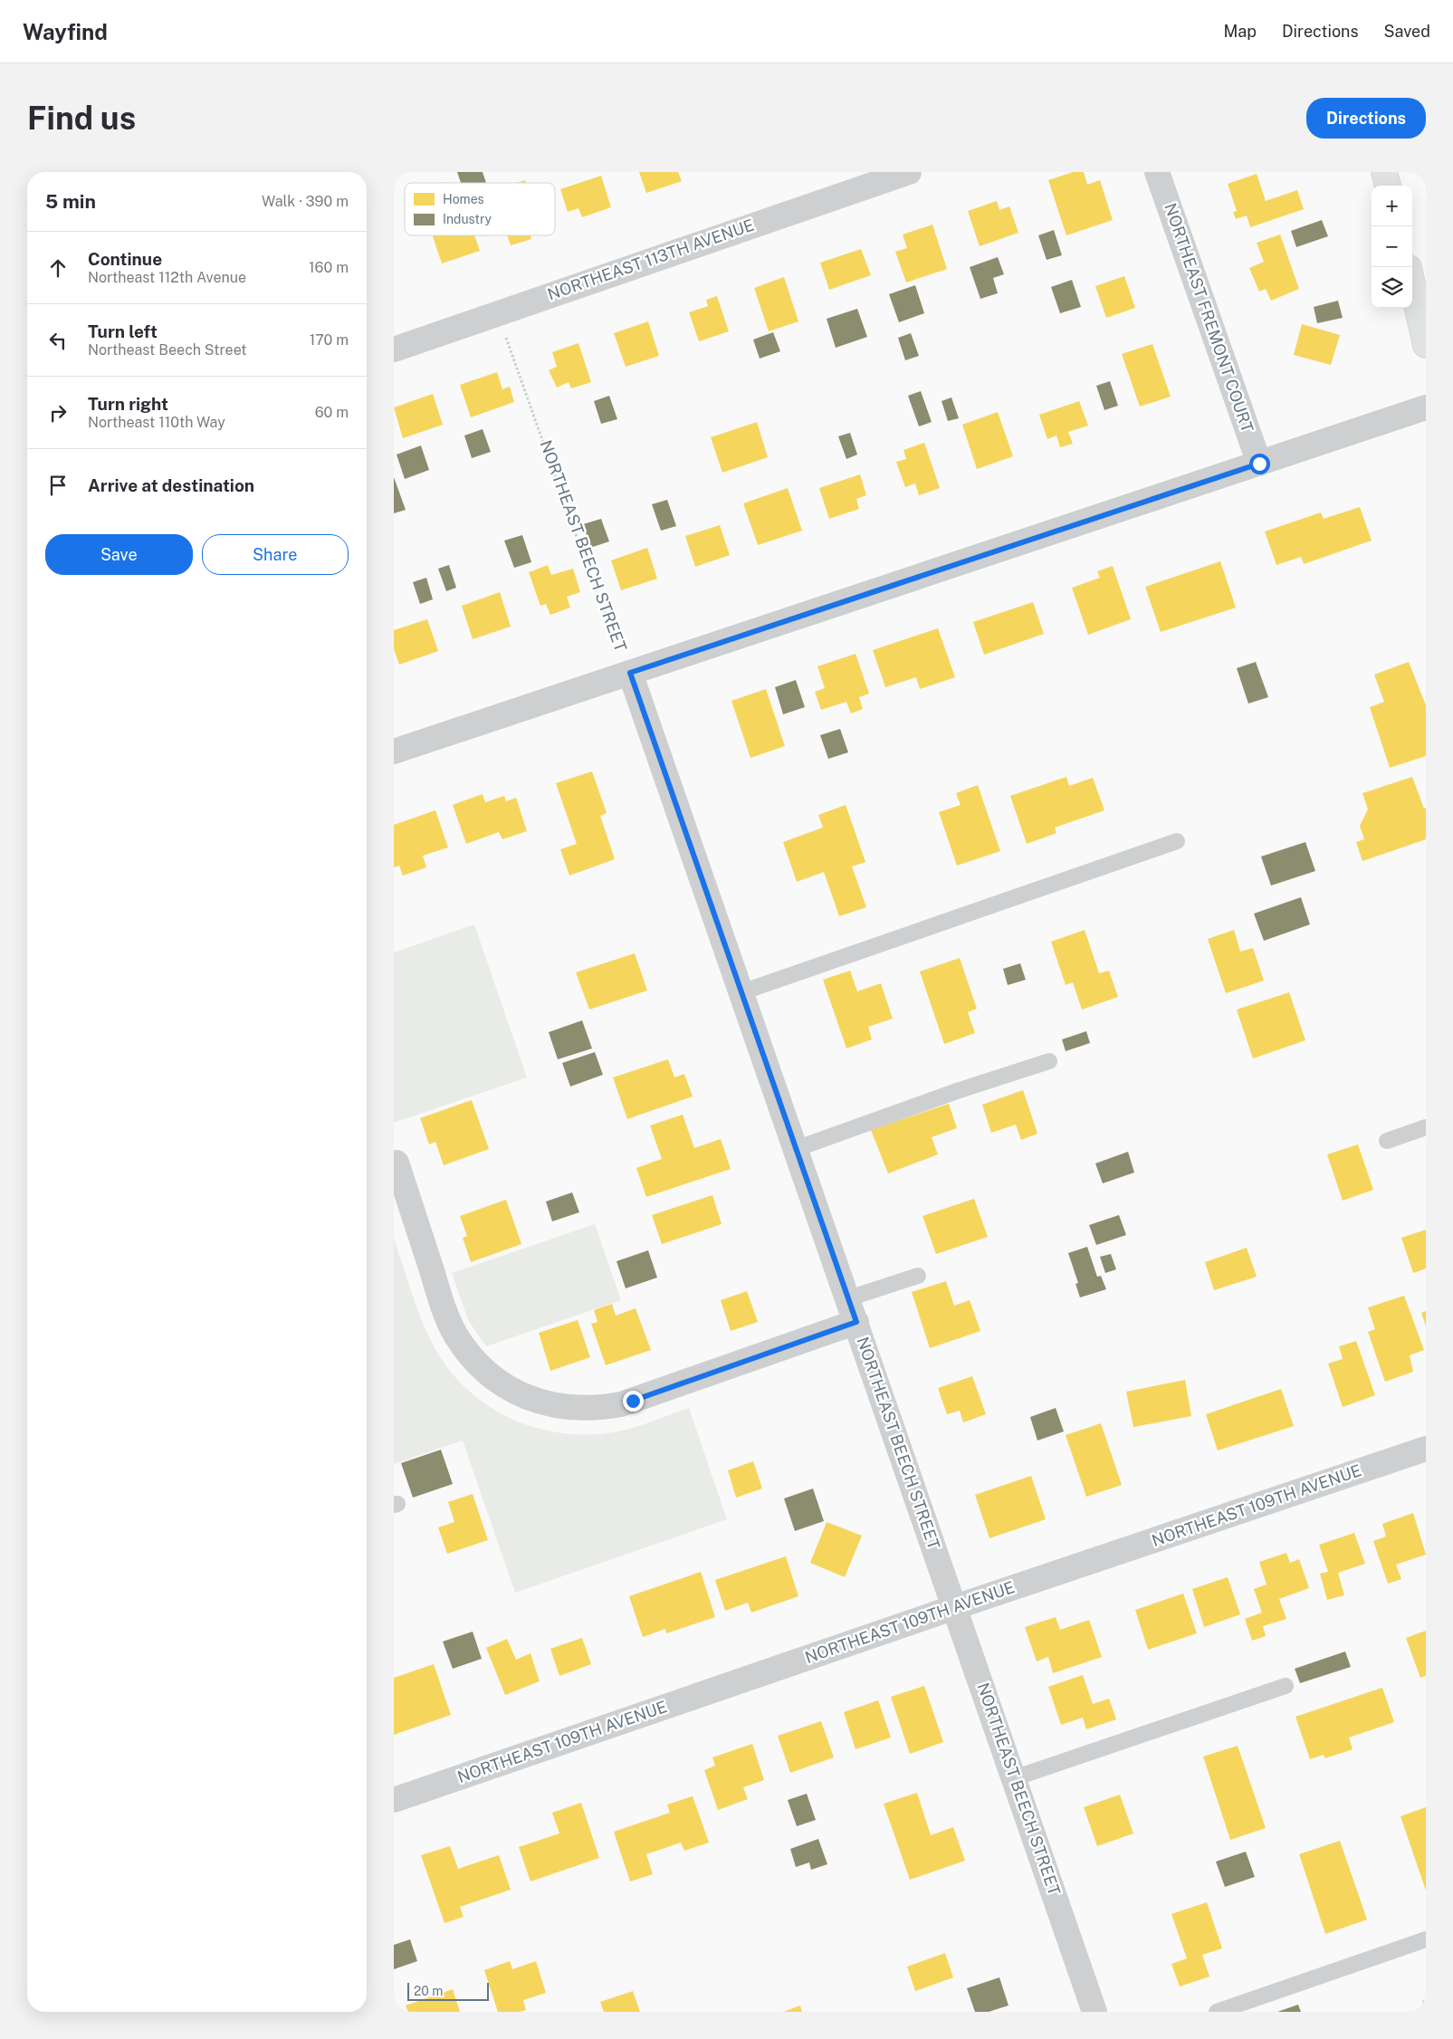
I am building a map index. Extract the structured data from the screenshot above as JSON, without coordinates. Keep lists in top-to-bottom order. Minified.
{"streets":{"street":["NORTHEAST 113TH AVENUE","NORTHEAST FREMONT COURT","NORTHEAST BEECH STREET","NORTHEAST 109TH AVENUE"]},"crossings":[["NORTHEAST 113TH AVENUE","NORTHEAST BEECH STREET"],["NORTHEAST BEECH STREET","NORTHEAST 109TH AVENUE"]],"legend":["Homes","Industry"],"scale_bar":"20 m","page":{"header":"Wayfind","nav":["Map","Directions","Saved"],"buttons":["Directions",["Save","Share"]],"title":"Find us","heading":["5 min","Walk · 390 m"],"map_buttons":["+","−"],"list":[["Continue","Northeast 112th Avenue","160 m"],["Turn left","Northeast Beech Street","170 m"],["Turn right","Northeast 110th Way","60 m"],"Arrive at destination"],"scale":"20 m"}}
